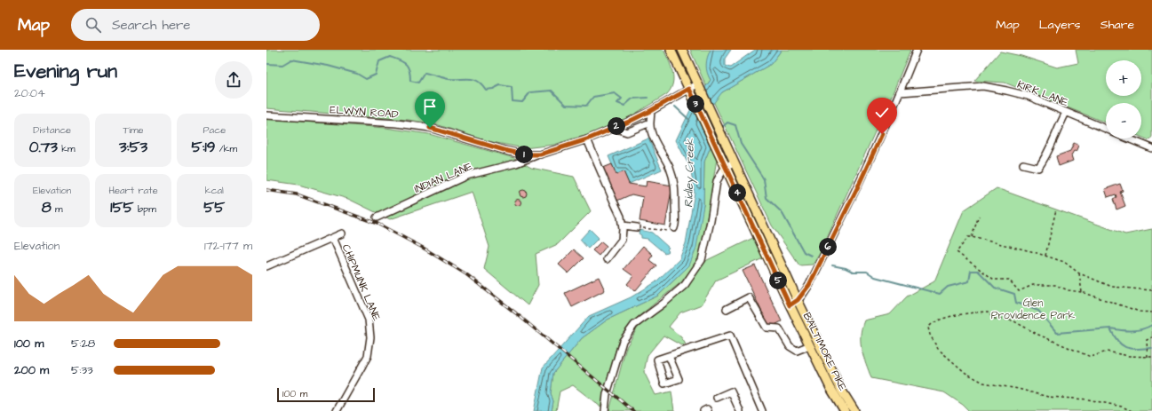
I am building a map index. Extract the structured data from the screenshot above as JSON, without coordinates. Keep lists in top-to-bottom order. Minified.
{"streets":{"main road":["BALTIMORE PIKE"],"street":["KIRK LANE","ELWYN ROAD","INDIAN LANE","CHIPMUNK LANE"]},"crossings":[["ELWYN ROAD","INDIAN LANE"],["ELWYN ROAD","BALTIMORE PIKE"]],"water":["Ridley Creek"],"parks":["Glen Providence Park"],"scale_bar":"100 m","page":{"header":"Map","search":"Search here","nav":["Map","Layers","Share"],"heading":["Evening run","20:04"],"map_buttons":["+","−"],"pins":["3","2","1","4","6","5"],"stats":[["Distance","0.73 km"],["Time","3:53"],["Pace","5:19 /km"],["Elevation","8 m"],["Heart rate","155 bpm"],["kcal","55"]],"chart":["Elevation","172–177 m"],"list":[{"name":"100 m","note":"5:28"},{"name":"200 m","note":"5:33"}],"scale":"100 m"}}
